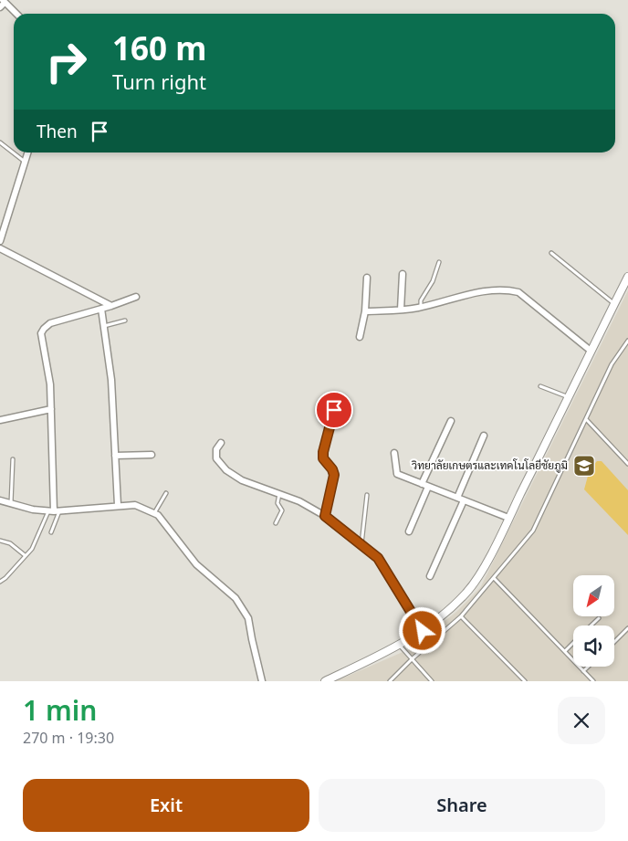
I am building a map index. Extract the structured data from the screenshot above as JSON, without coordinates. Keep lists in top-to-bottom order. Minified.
{"places":{"school or university":["วิทยาลัยเกษตรและเทคโนโลยีชัยภูมิ"]},"north":"bottom left","page":{"turn":["160 m","Turn right"],"then":"Then","heading":["1 min","270 m · 19:30"],"buttons":["Exit","Share"]}}
